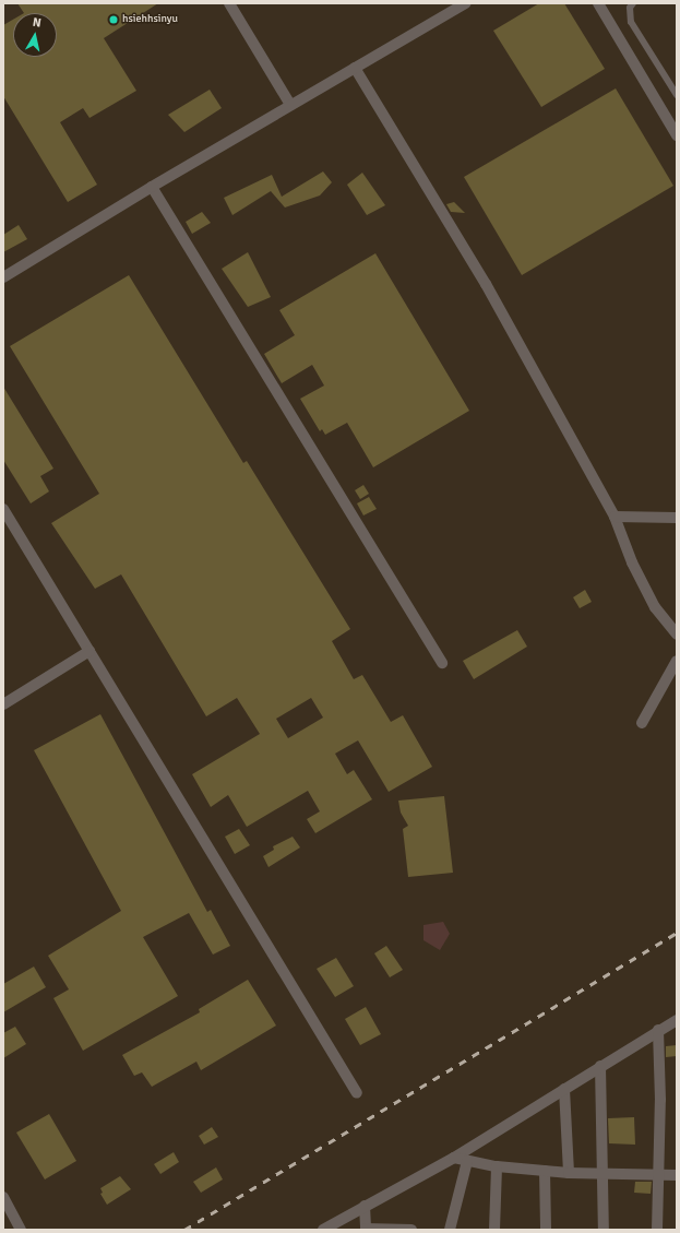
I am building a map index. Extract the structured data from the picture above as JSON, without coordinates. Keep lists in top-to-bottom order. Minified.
{"places":["hsiehhsinyu"],"north":"top"}
